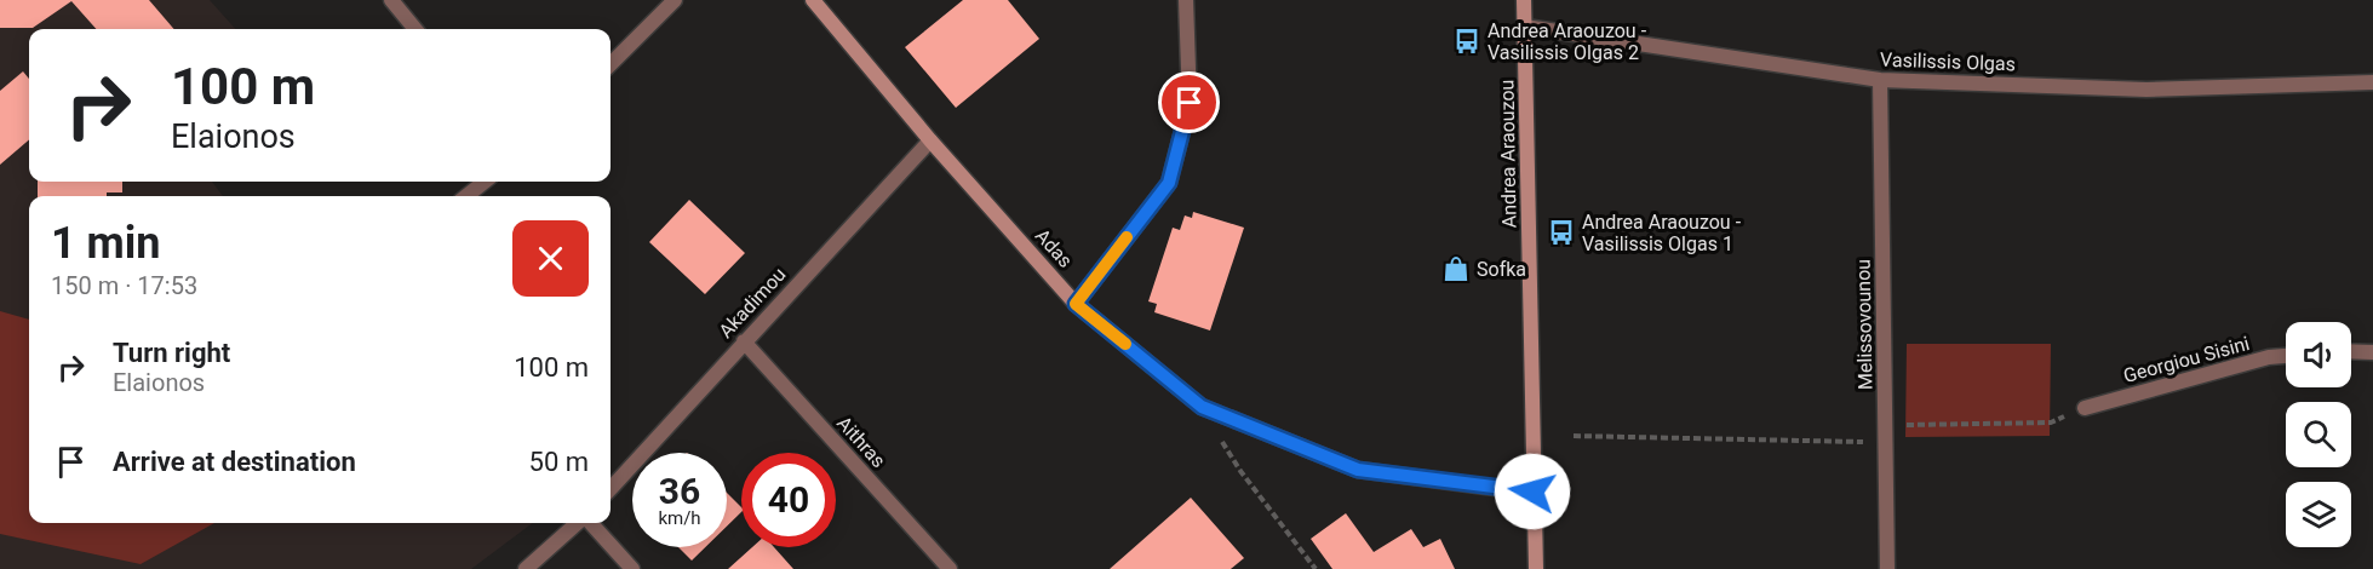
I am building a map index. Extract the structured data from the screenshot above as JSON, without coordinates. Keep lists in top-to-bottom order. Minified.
{"streets":{"street":["Vasilissis Olgas","Andrea Araouzou","Adas","Akadimou","Melissovounou","Georgiou Sisini","Aithras"]},"crossings":[["Vasilissis Olgas","Andrea Araouzou"],["Vasilissis Olgas","Melissovounou"],["Andrea Araouzou","Adas"],["Adas","Akadimou"],["Akadimou","Aithras"]],"places":{"bus stop":["Andrea Araouzou - Vasilissis Olgas 2","Andrea Araouzou - Vasilissis Olgas 1"],"shop":["Sofka"]},"page":{"turn":["100 m","Elaionos"],"heading":["1 min","150 m · 17:53"],"list":[{"name":"Turn right","note":"Elaionos","value":"100 m"},{"name":"Arrive at destination","value":"50 m"}],"speed":"36 km/h","limit":"40"}}
